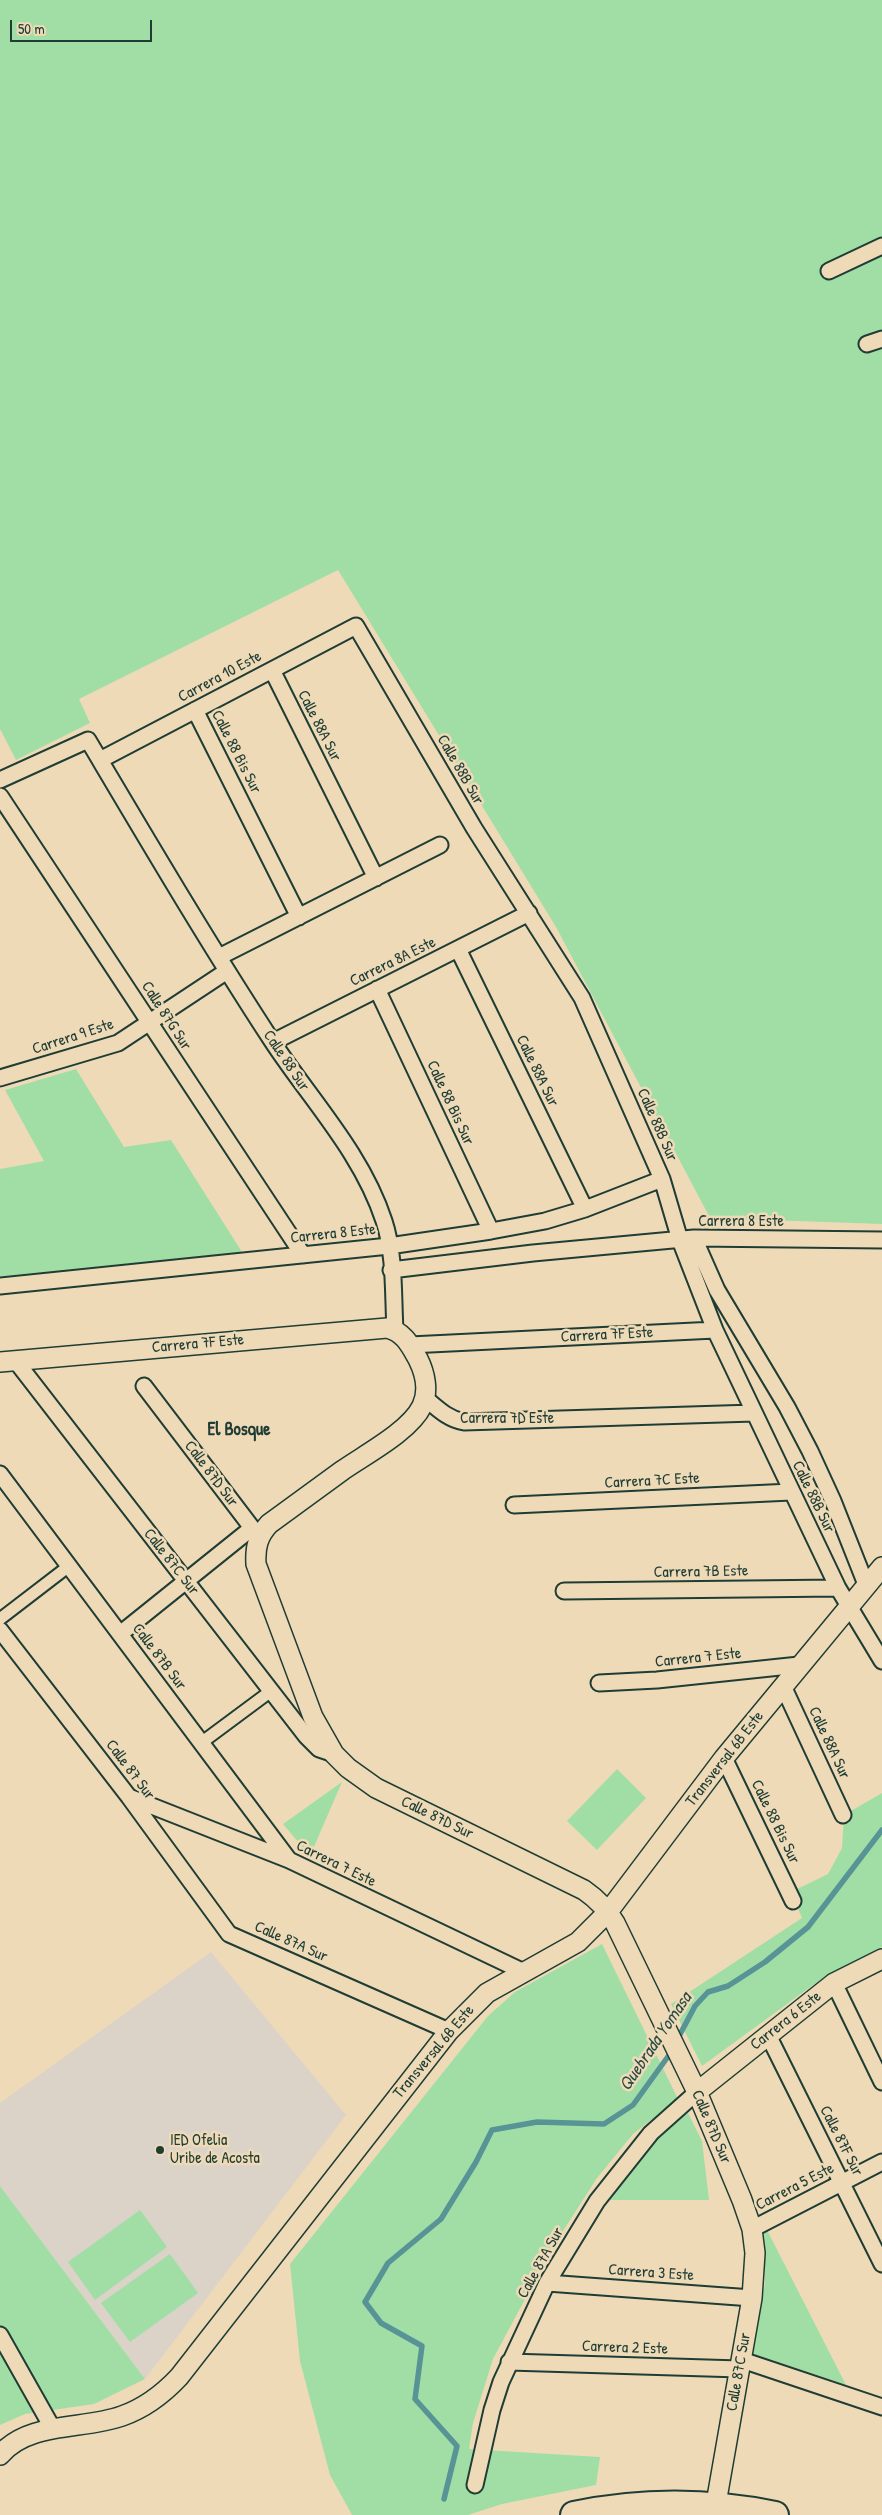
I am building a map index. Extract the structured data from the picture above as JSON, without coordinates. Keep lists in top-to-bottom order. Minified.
{"streets":{"street":["Carrera 10 Este","Calle 88A Sur","Calle 88 Bis Sur","Calle 88B Sur","Carrera 8A Este","Calle 87G Sur","Carrera 9 Este","Calle 88 Sur","Carrera 8 Este","Carrera 7F Este","Carrera 7D Este","Calle 87D Sur","Carrera 7C Este","Calle 87C Sur","Carrera 7B Este","Calle 87B Sur","Carrera 7 Este","Transversal 6B Este","Calle 87 Sur","Calle 87A Sur","Carrera 6 Este","Calle 87F Sur","Carrera 5 Este","Carrera 3 Este","Carrera 2 Este"]},"crossings":[["Carrera 10 Este","Calle 88A Sur"],["Carrera 10 Este","Calle 88 Bis Sur"],["Carrera 10 Este","Calle 88B Sur"],["Carrera 10 Este","Calle 88 Sur"],["Calle 88A Sur","Carrera 8A Este"],["Calle 88A Sur","Carrera 8 Este"],["Calle 88A Sur","Transversal 6B Este"],["Calle 88 Bis Sur","Carrera 8A Este"],["Calle 88 Bis Sur","Carrera 8 Este"],["Calle 88 Bis Sur","Transversal 6B Este"],["Calle 88B Sur","Carrera 8A Este"],["Calle 88B Sur","Carrera 8 Este"],["Calle 88B Sur","Carrera 7F Este"],["Calle 88B Sur","Carrera 7D Este"],["Calle 88B Sur","Carrera 7C Este"],["Calle 88B Sur","Carrera 7B Este"],["Calle 88B Sur","Transversal 6B Este"],["Carrera 8A Este","Calle 88 Sur"],["Calle 87G Sur","Carrera 9 Este"],["Calle 87G Sur","Carrera 8 Este"],["Carrera 9 Este","Calle 88 Sur"],["Calle 88 Sur","Carrera 8 Este"],["Calle 88 Sur","Carrera 7F Este"],["Carrera 7F Este","Calle 87C Sur"],["Calle 87D Sur","Calle 87C Sur"],["Calle 87D Sur","Transversal 6B Este"],["Calle 87D Sur","Calle 87A Sur"],["Calle 87D Sur","Carrera 6 Este"],["Calle 87D Sur","Carrera 5 Este"],["Calle 87C Sur","Carrera 5 Este"],["Calle 87C Sur","Carrera 3 Este"],["Calle 87C Sur","Carrera 2 Este"],["Calle 87B Sur","Carrera 7 Este"],["Carrera 7 Este","Transversal 6B Este"],["Carrera 7 Este","Calle 87 Sur"],["Transversal 6B Este","Calle 87A Sur"],["Calle 87 Sur","Calle 87A Sur"],["Calle 87A Sur","Carrera 6 Este"],["Calle 87A Sur","Carrera 3 Este"],["Calle 87A Sur","Carrera 2 Este"],["Carrera 6 Este","Calle 87F Sur"],["Calle 87F Sur","Carrera 5 Este"]],"districts":["El Bosque"],"water":["Quebrada Yomasa"],"places":["IED Ofelia Uribe de Acosta"],"scale_bar":"50 m"}
